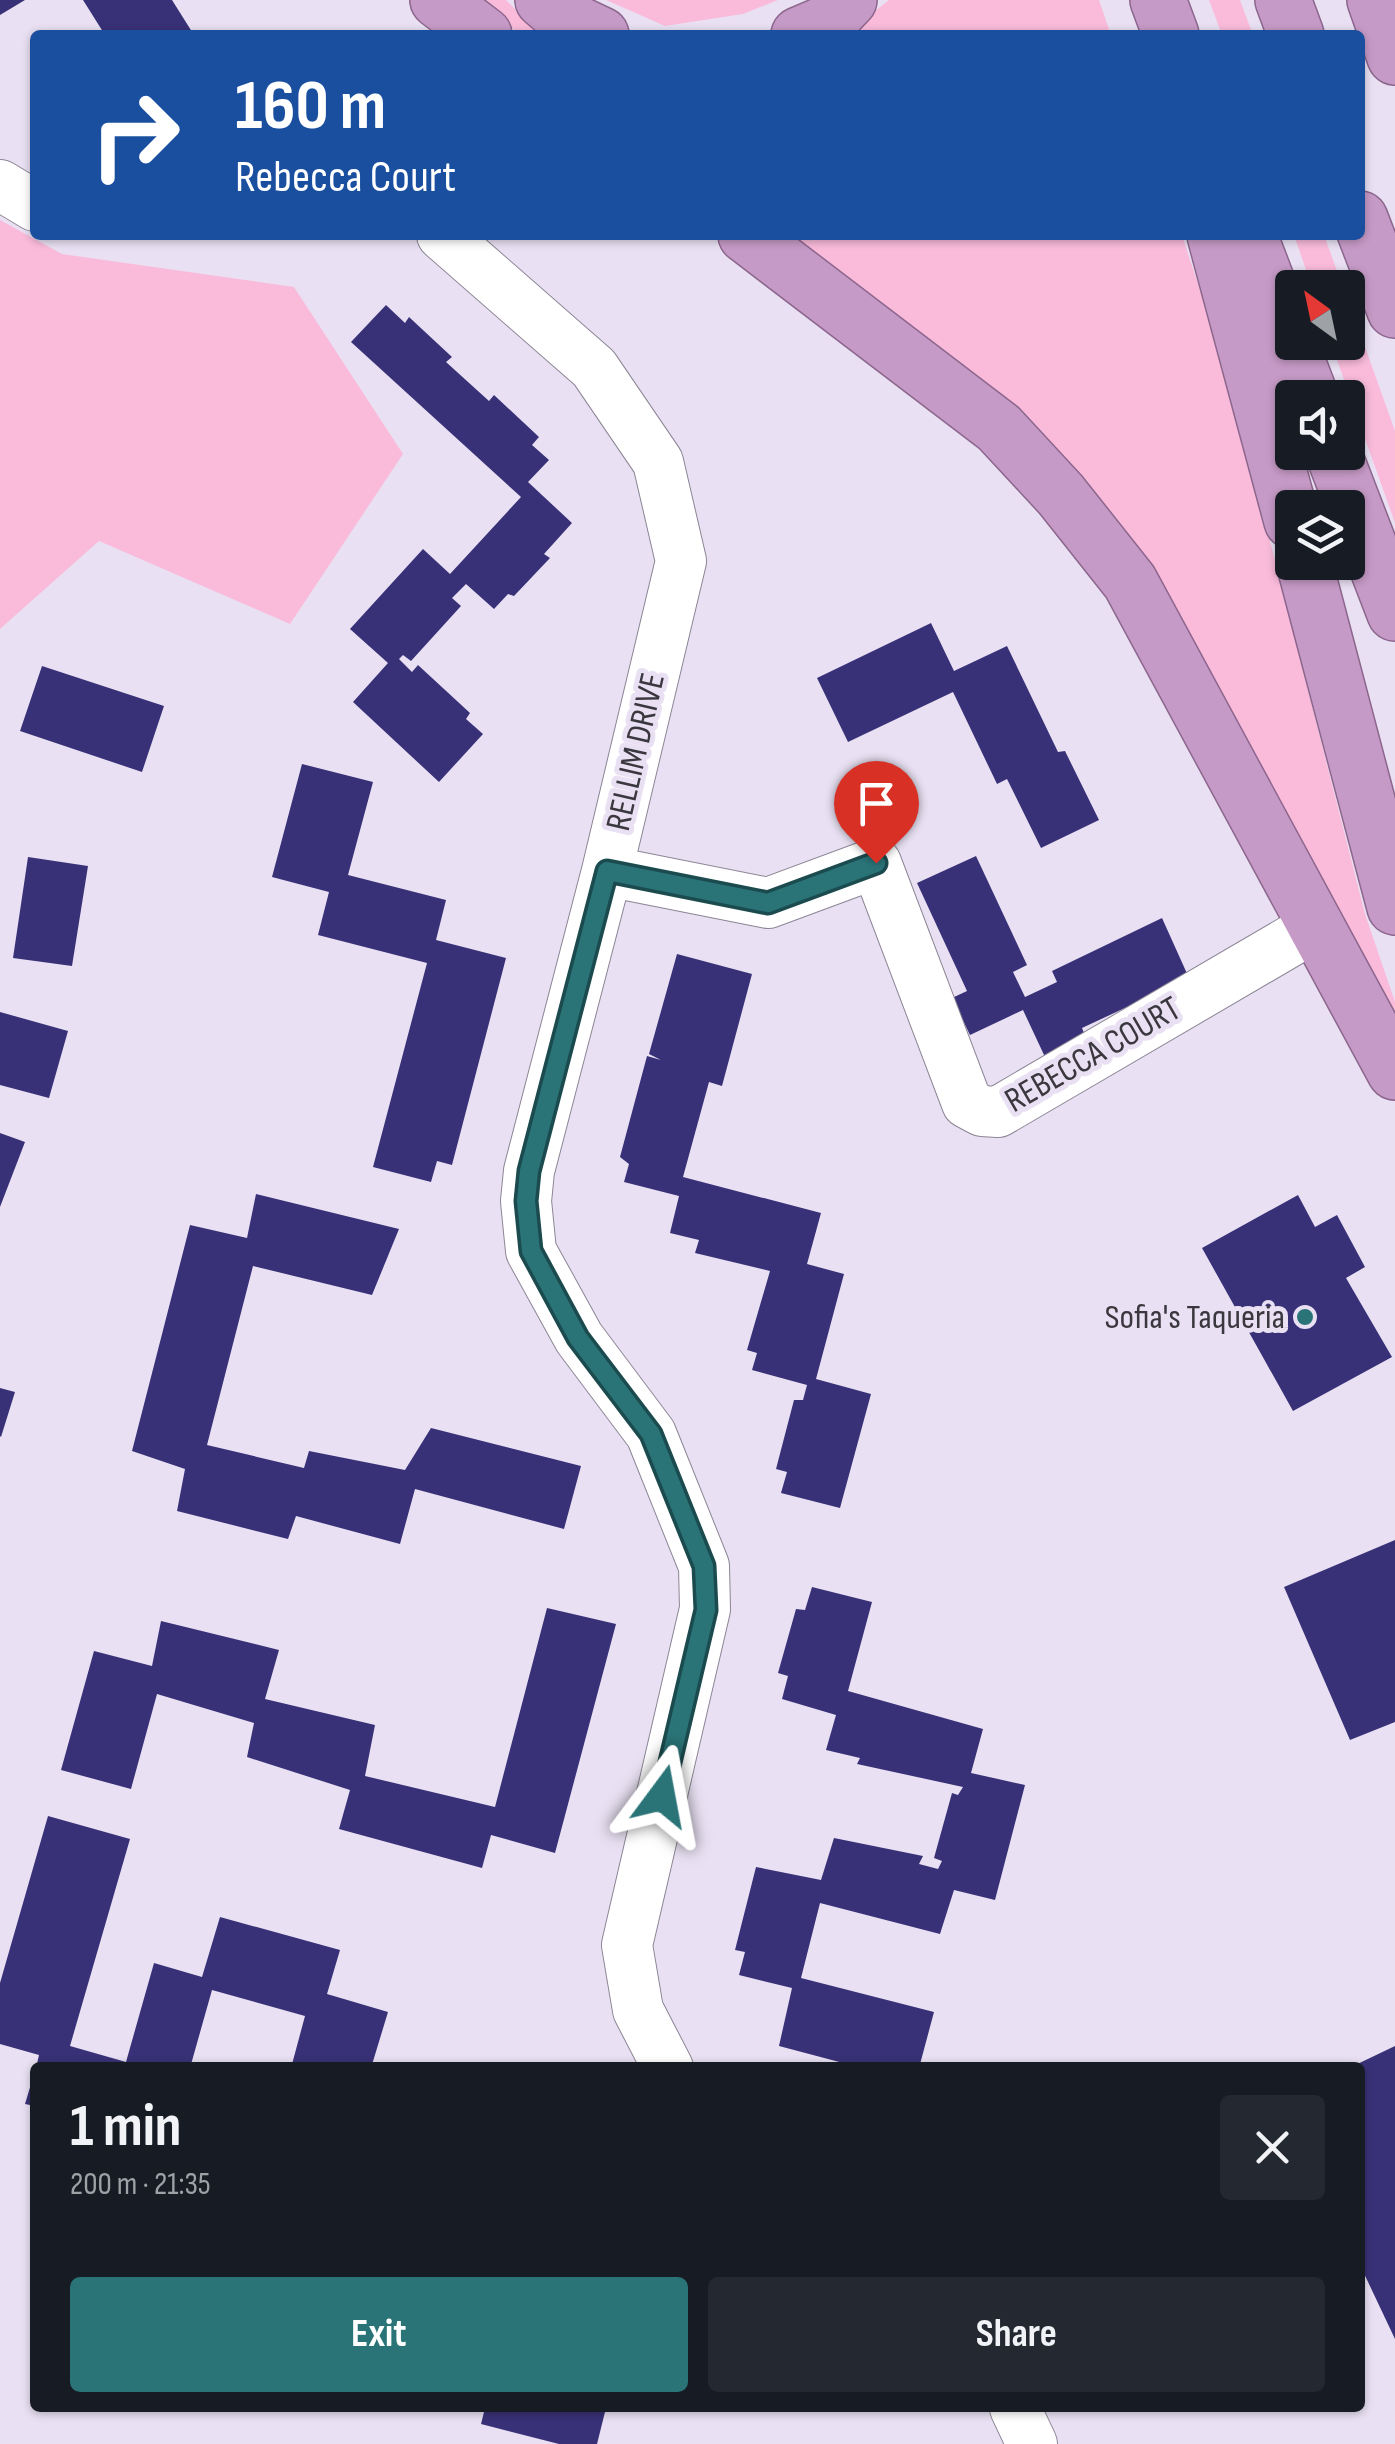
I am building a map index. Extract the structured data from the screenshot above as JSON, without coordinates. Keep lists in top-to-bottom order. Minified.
{"streets":{"street":["RELLIM DRIVE","REBECCA COURT"]},"crossings":[["RELLIM DRIVE","REBECCA COURT"]],"places":["Sofia's Taqueria"],"north":"top left","page":{"turn":["160 m","Rebecca Court"],"heading":["1 min","200 m · 21:35"],"buttons":["Exit","Share"]}}
